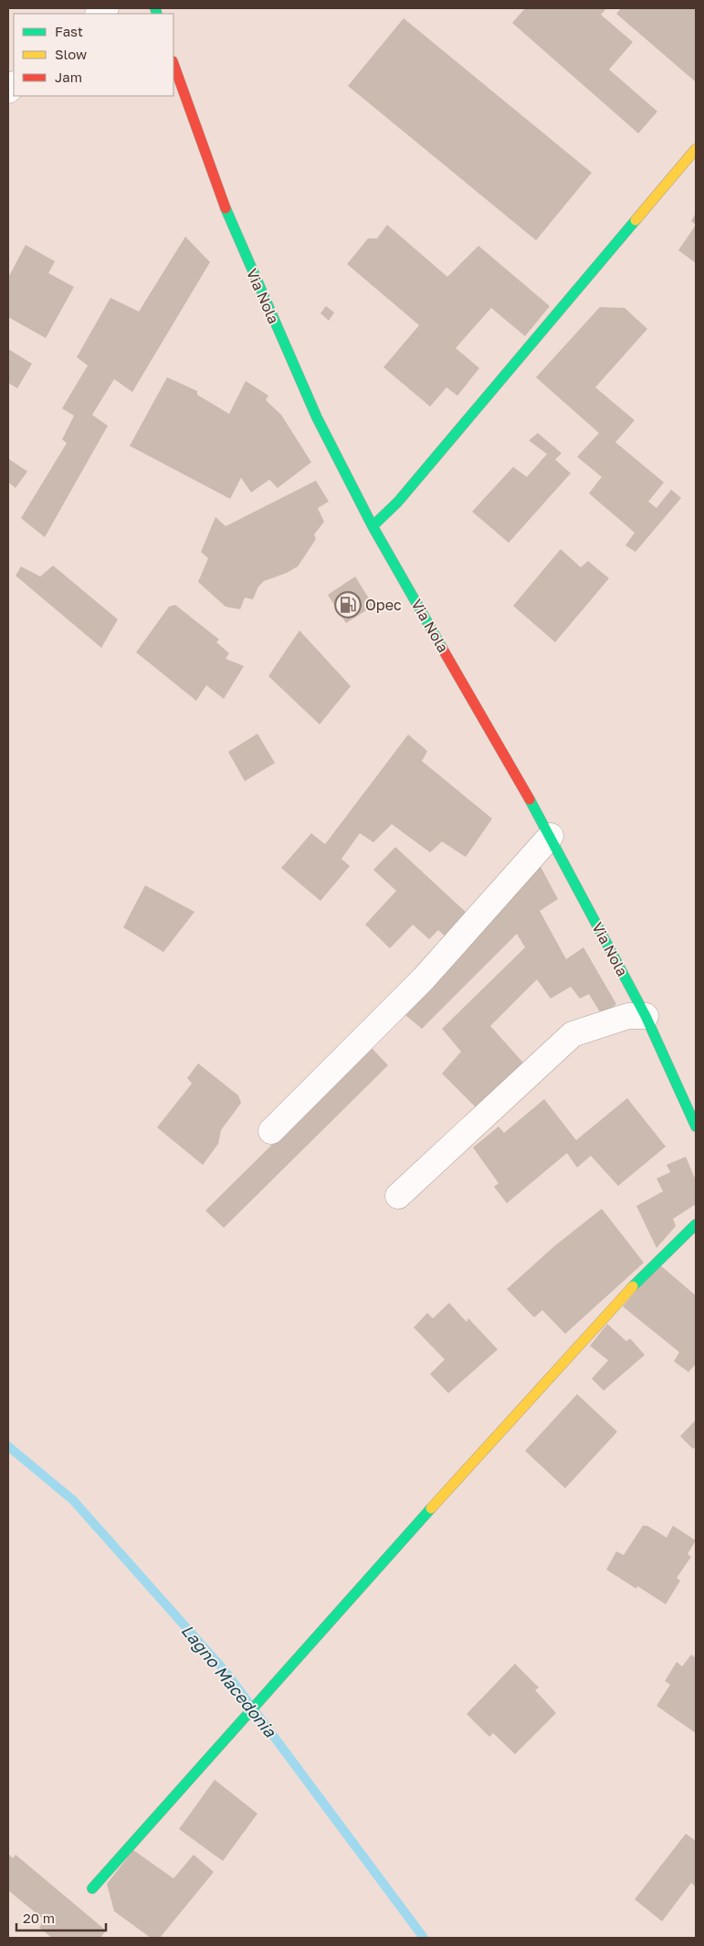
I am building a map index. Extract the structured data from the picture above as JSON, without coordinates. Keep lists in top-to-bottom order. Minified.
{"streets":{"street":["Via Nola"]},"water":["Lagno Macedonia"],"places":{"fuel station":["Opec"]},"legend":["Fast","Slow","Jam"],"scale_bar":"20 m"}
